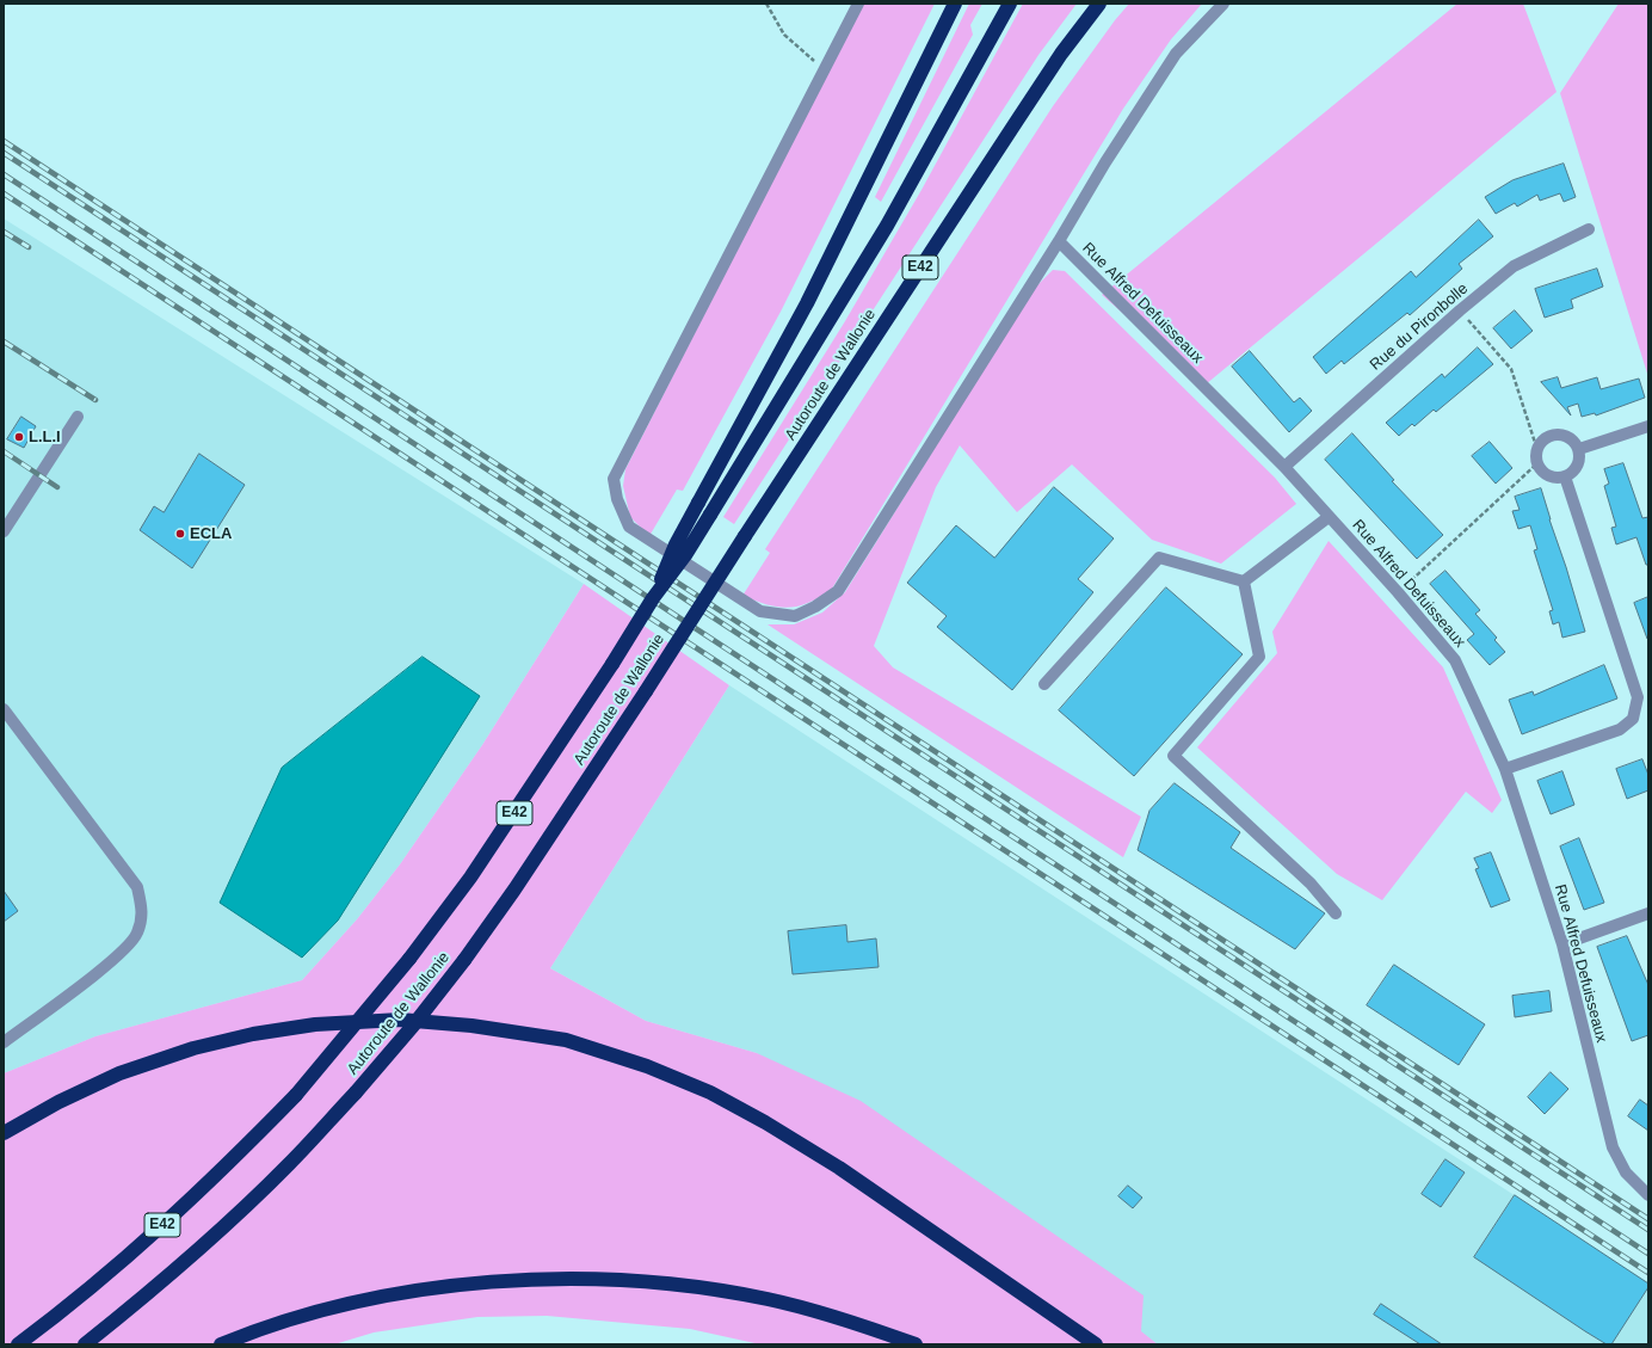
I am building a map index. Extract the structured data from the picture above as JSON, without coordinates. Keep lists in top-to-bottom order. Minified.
{"streets":{"highway":["E42","Autoroute de Wallonie"],"street":["Rue Alfred Defuisseaux","Rue du Pironbolle"]},"crossings":[["Rue Alfred Defuisseaux","Rue du Pironbolle"]],"places":["L.L.I","ECLA"]}
